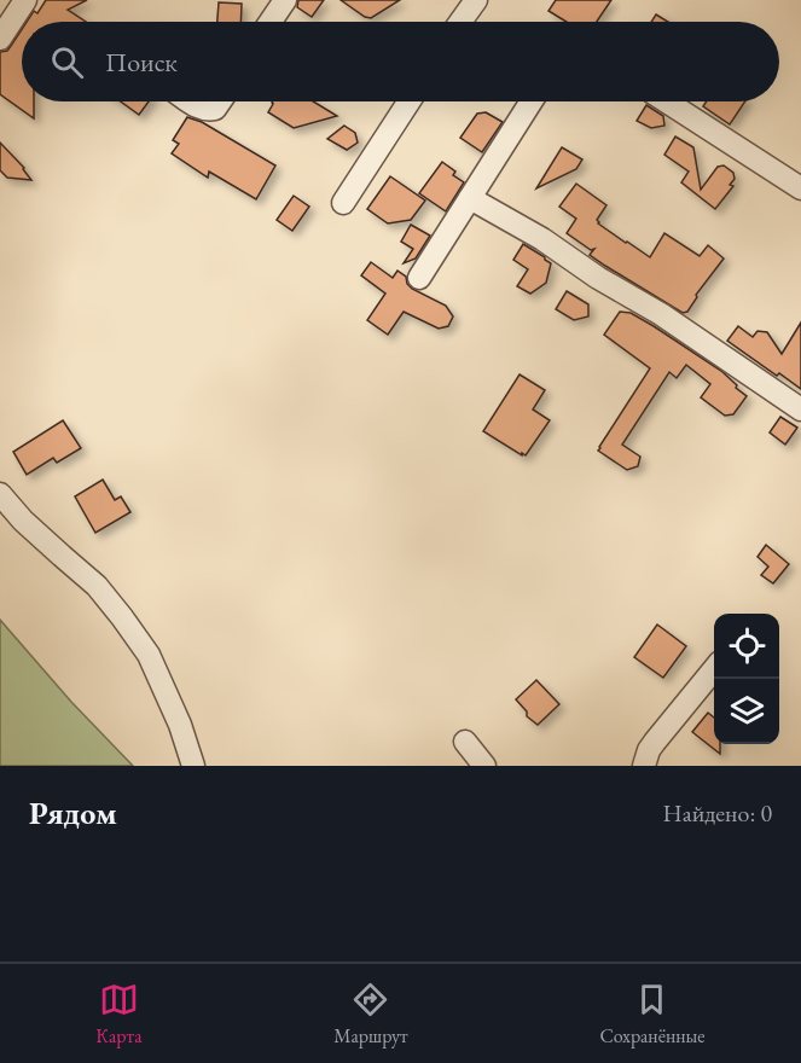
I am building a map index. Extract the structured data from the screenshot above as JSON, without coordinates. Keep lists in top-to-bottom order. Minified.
{"page":{"search":"Поиск","heading":["Рядом","Найдено: 0"],"nav":["Карта","Маршрут","Сохранённые"]}}
